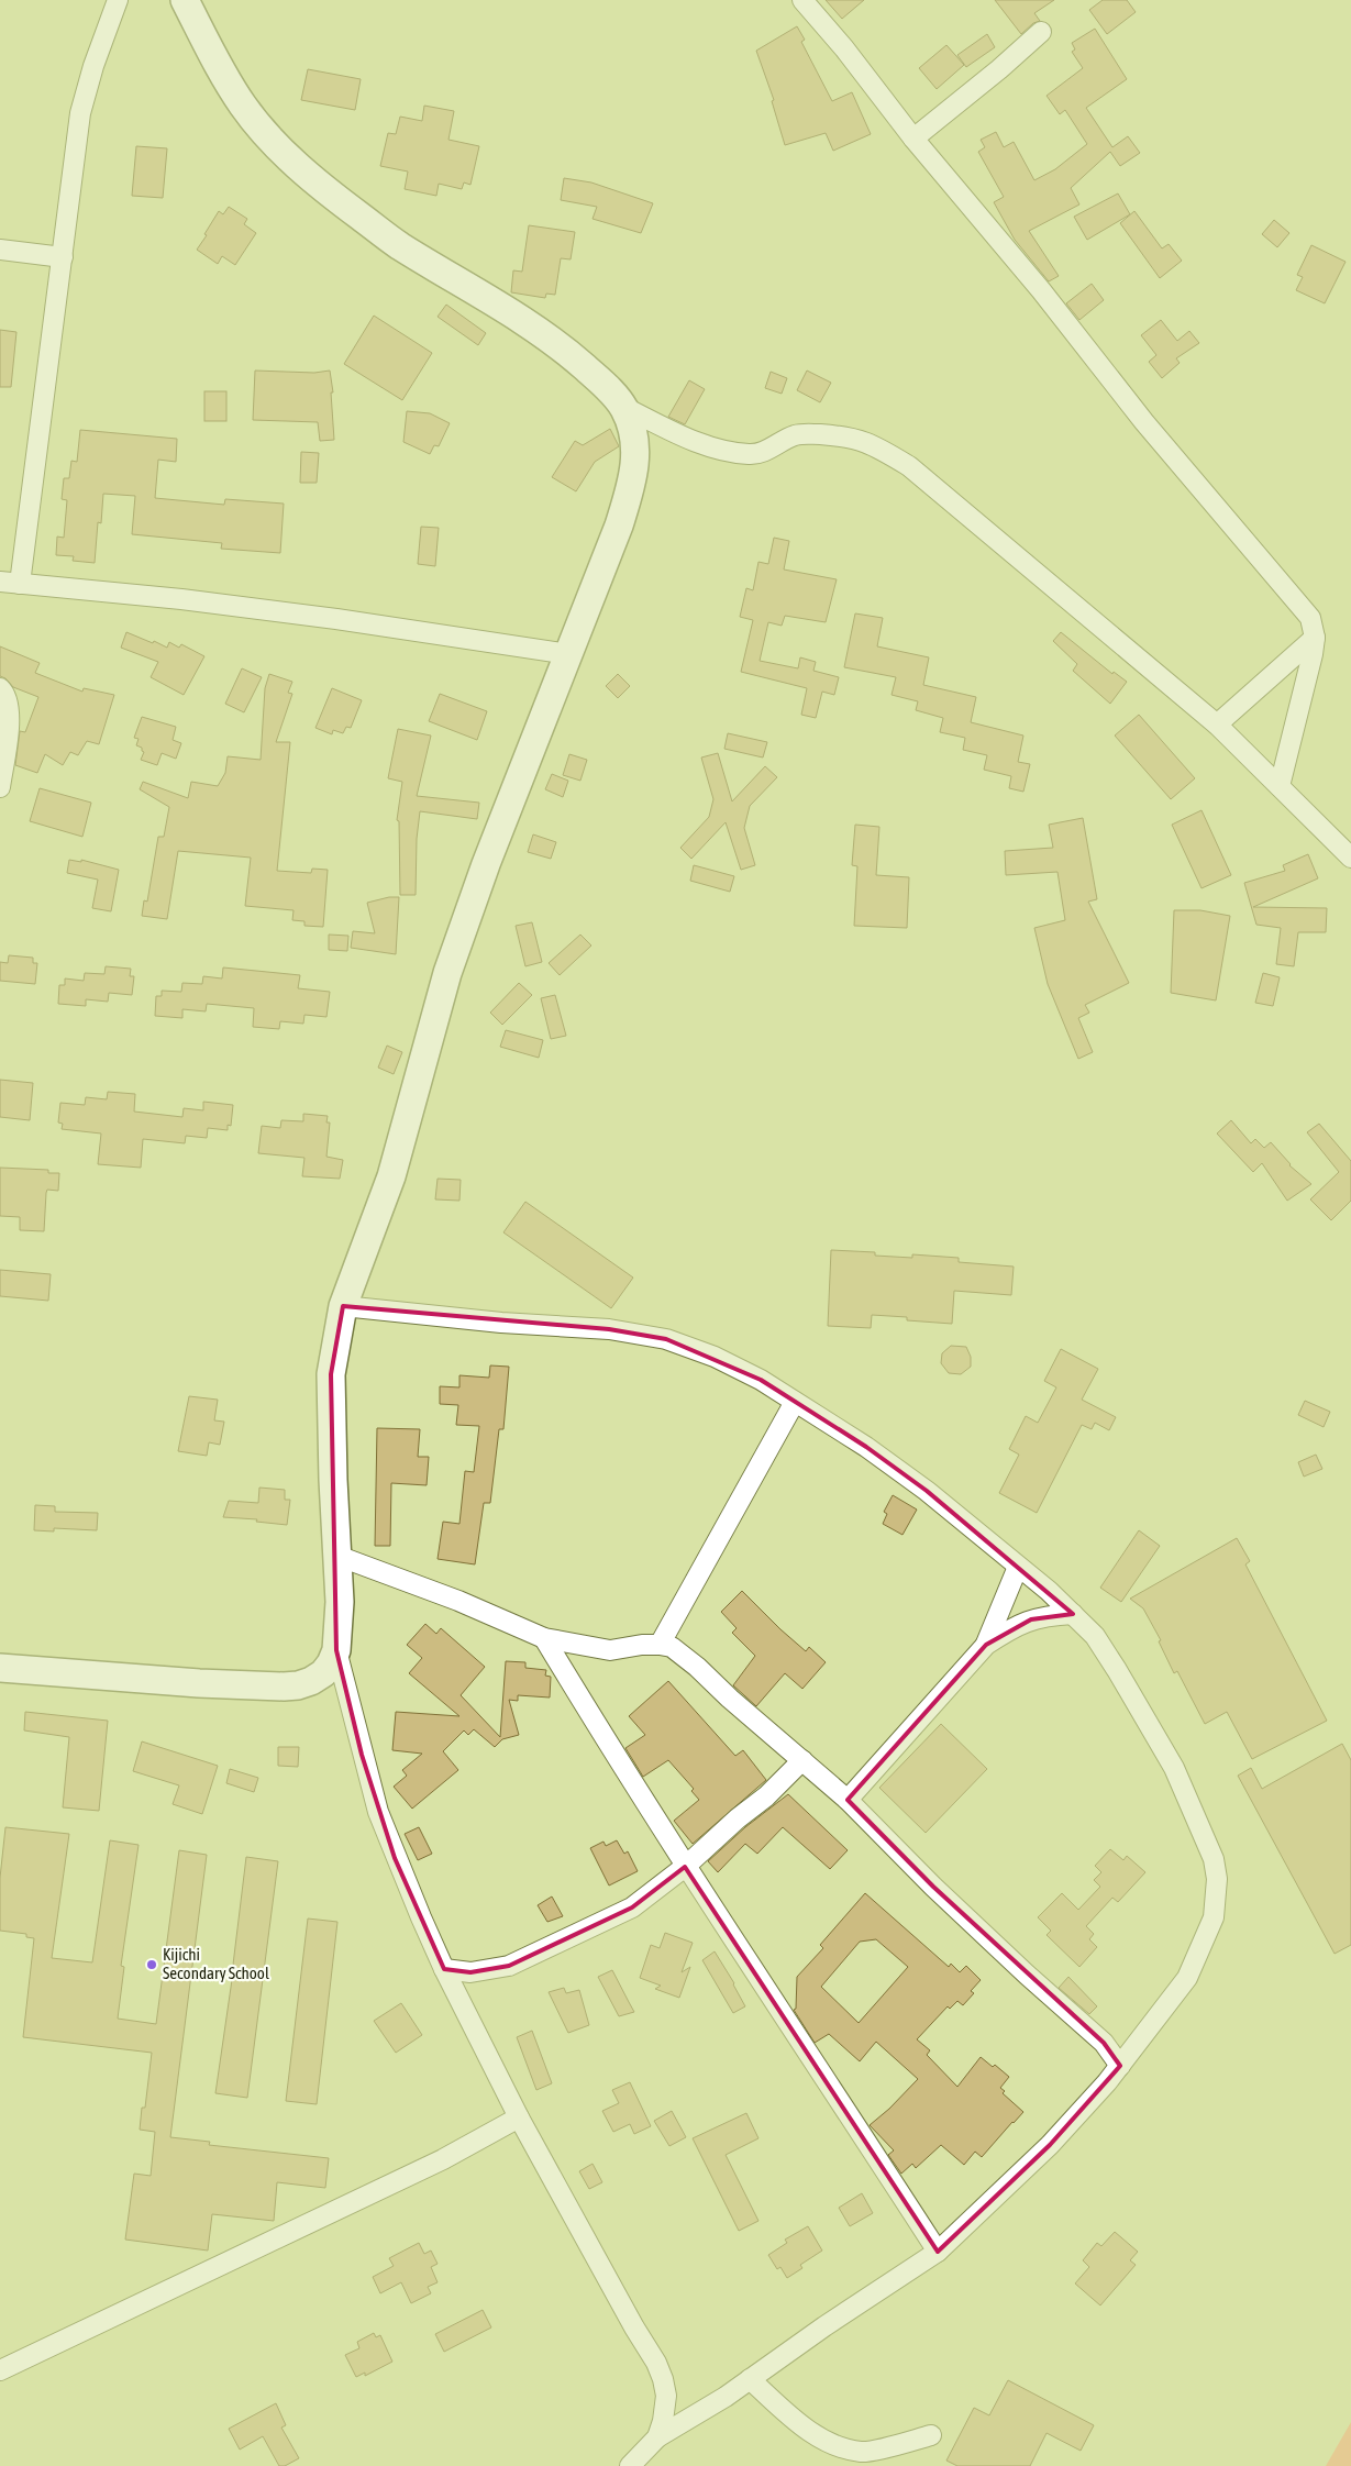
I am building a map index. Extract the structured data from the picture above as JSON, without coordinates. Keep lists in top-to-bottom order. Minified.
{"places":["Kijichi Secondary School"]}
